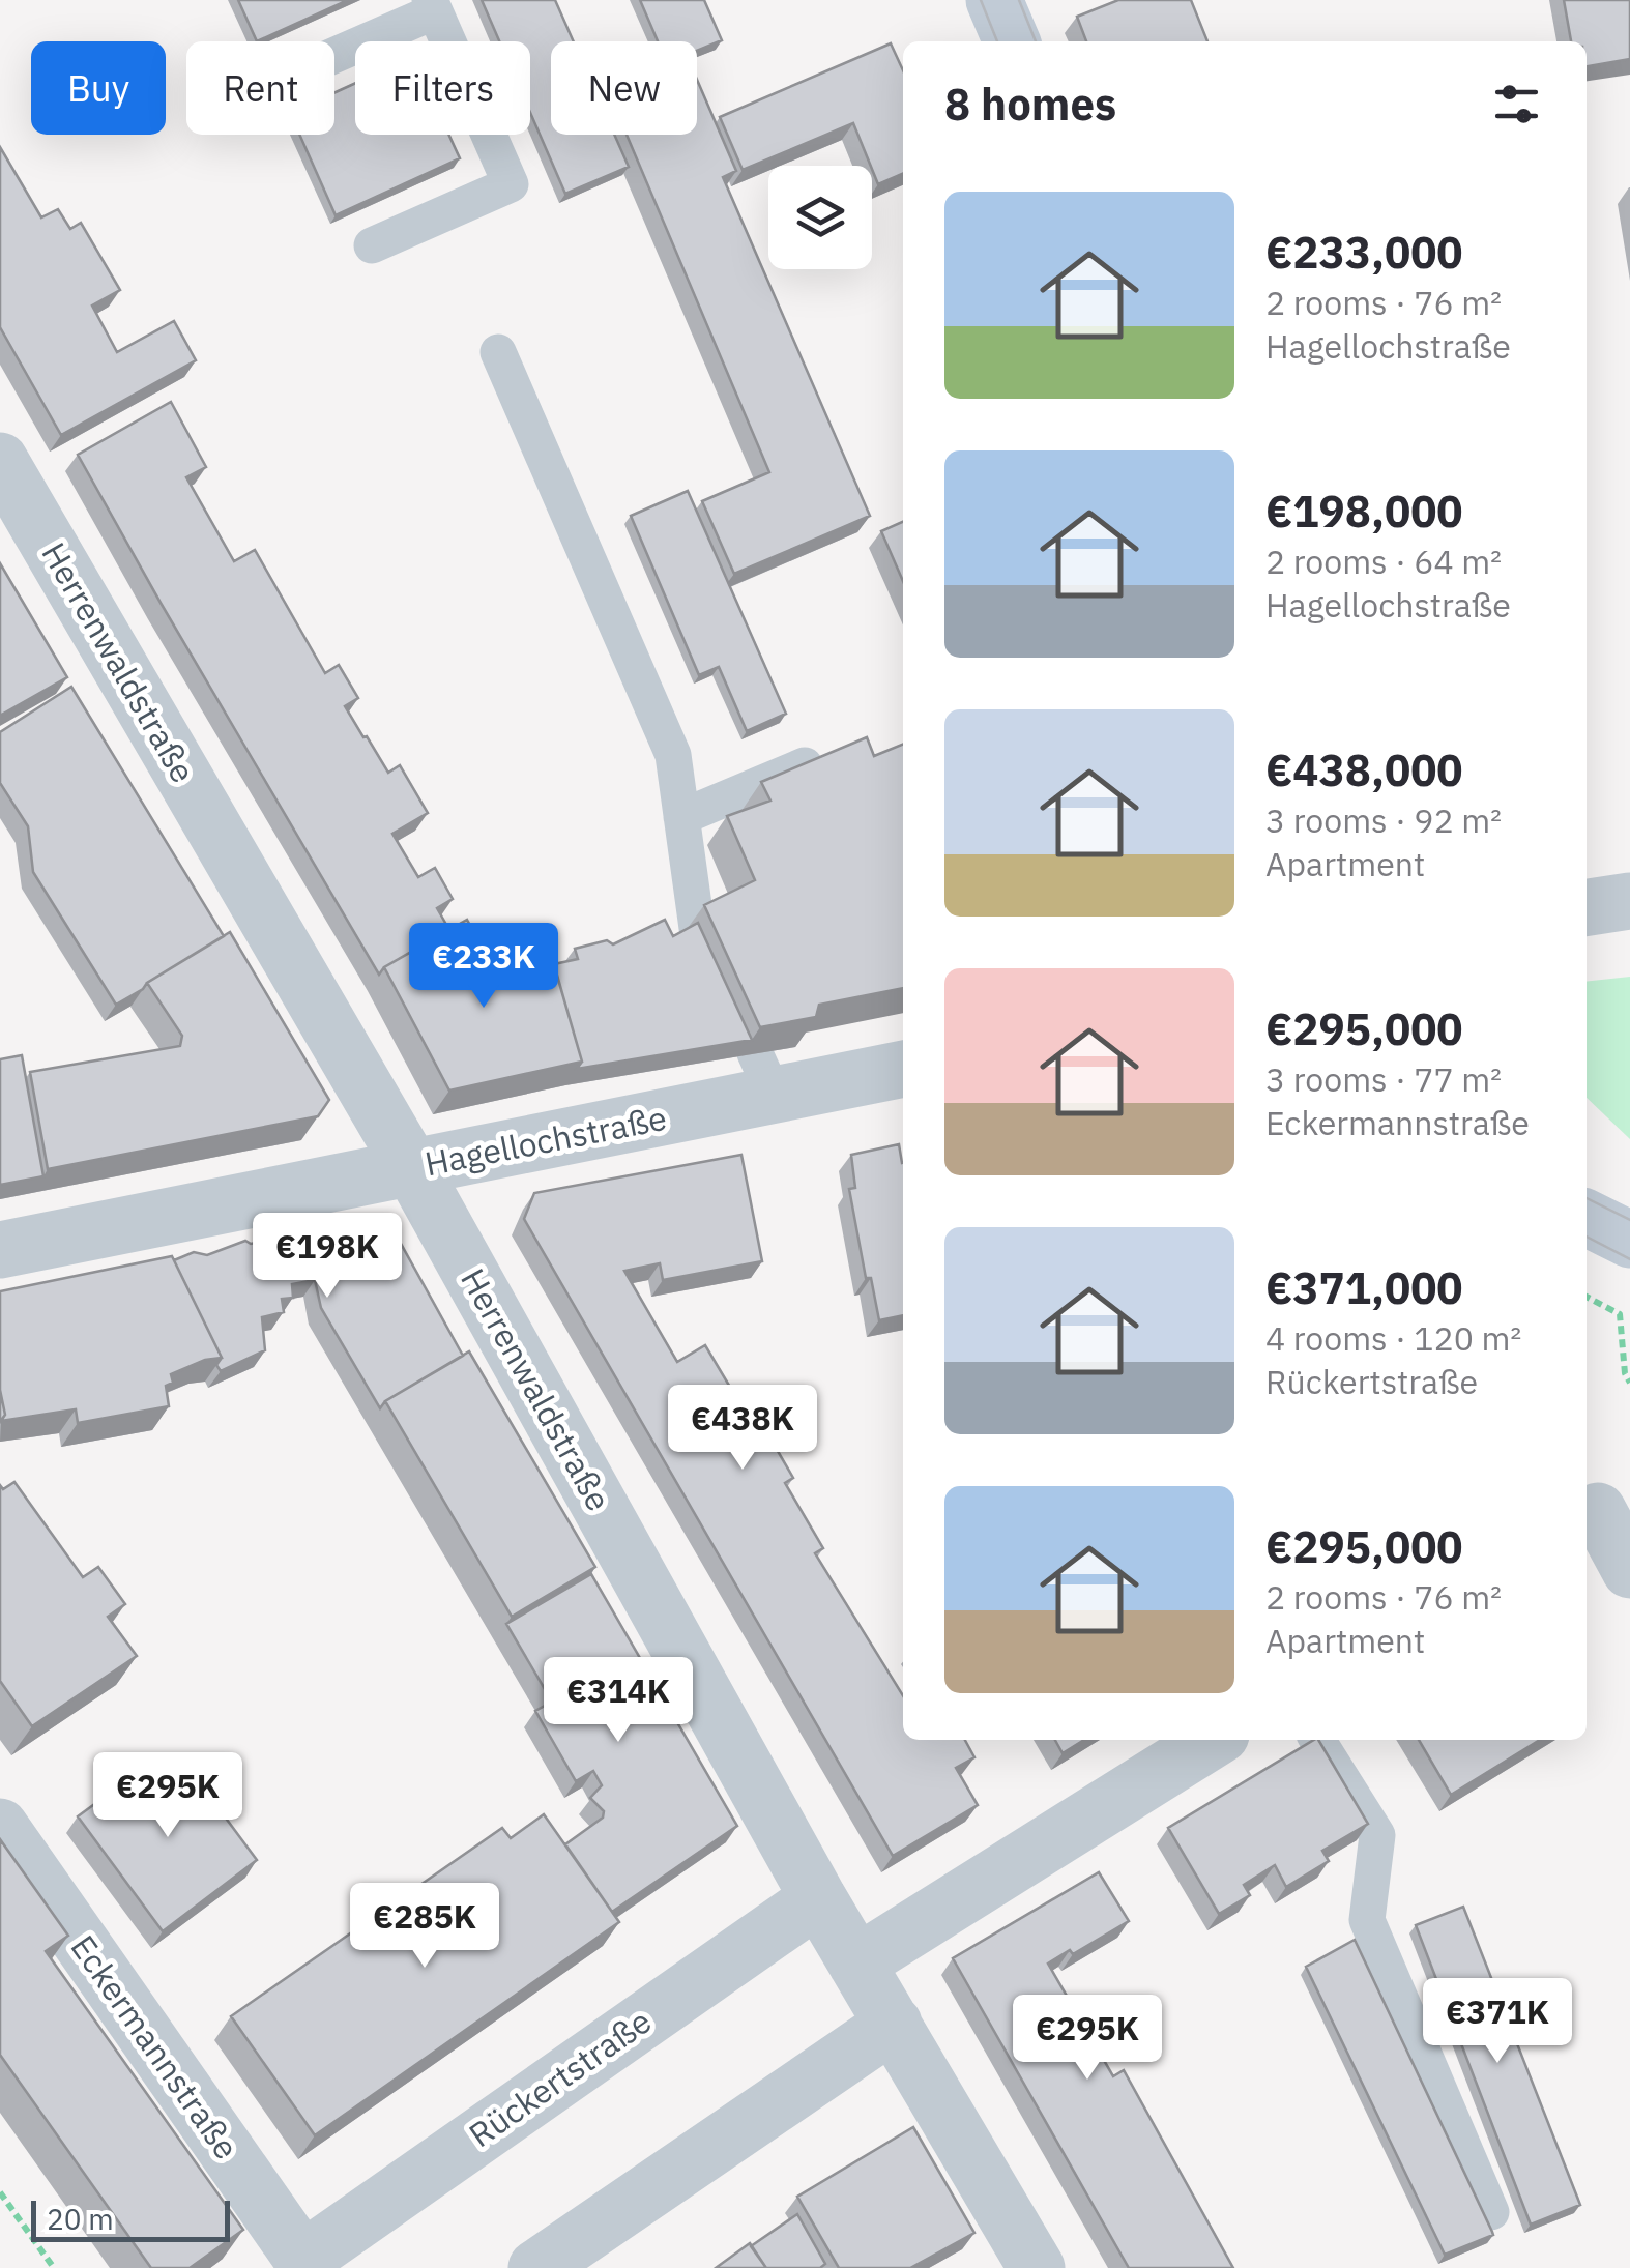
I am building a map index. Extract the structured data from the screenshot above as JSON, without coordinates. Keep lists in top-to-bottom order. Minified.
{"streets":{"street":["Herrenwaldstraße","Hagellochstraße","Eckermannstraße","Rückertstraße"]},"crossings":[["Herrenwaldstraße","Hagellochstraße"],["Herrenwaldstraße","Rückertstraße"],["Eckermannstraße","Rückertstraße"]],"scale_bar":"20 m","page":{"chip":["Buy","Rent","Filters","New"],"heading":"8 homes","list":[{"name":"€233,000","note":"2 rooms · 76 m² · Hagellochstraße"},{"name":"€198,000","note":"2 rooms · 64 m² · Hagellochstraße"},{"name":"€438,000","note":"3 rooms · 92 m² · Apartment"},{"name":"€295,000","note":"3 rooms · 77 m² · Eckermannstraße"},{"name":"€371,000","note":"4 rooms · 120 m² · Rückertstraße"},{"name":"€295,000","note":"2 rooms · 76 m² · Apartment"}],"price":["€233K","€198K","€438K","€314K","€295K","€285K","€371K","€295K"],"scale":"20 m"}}
